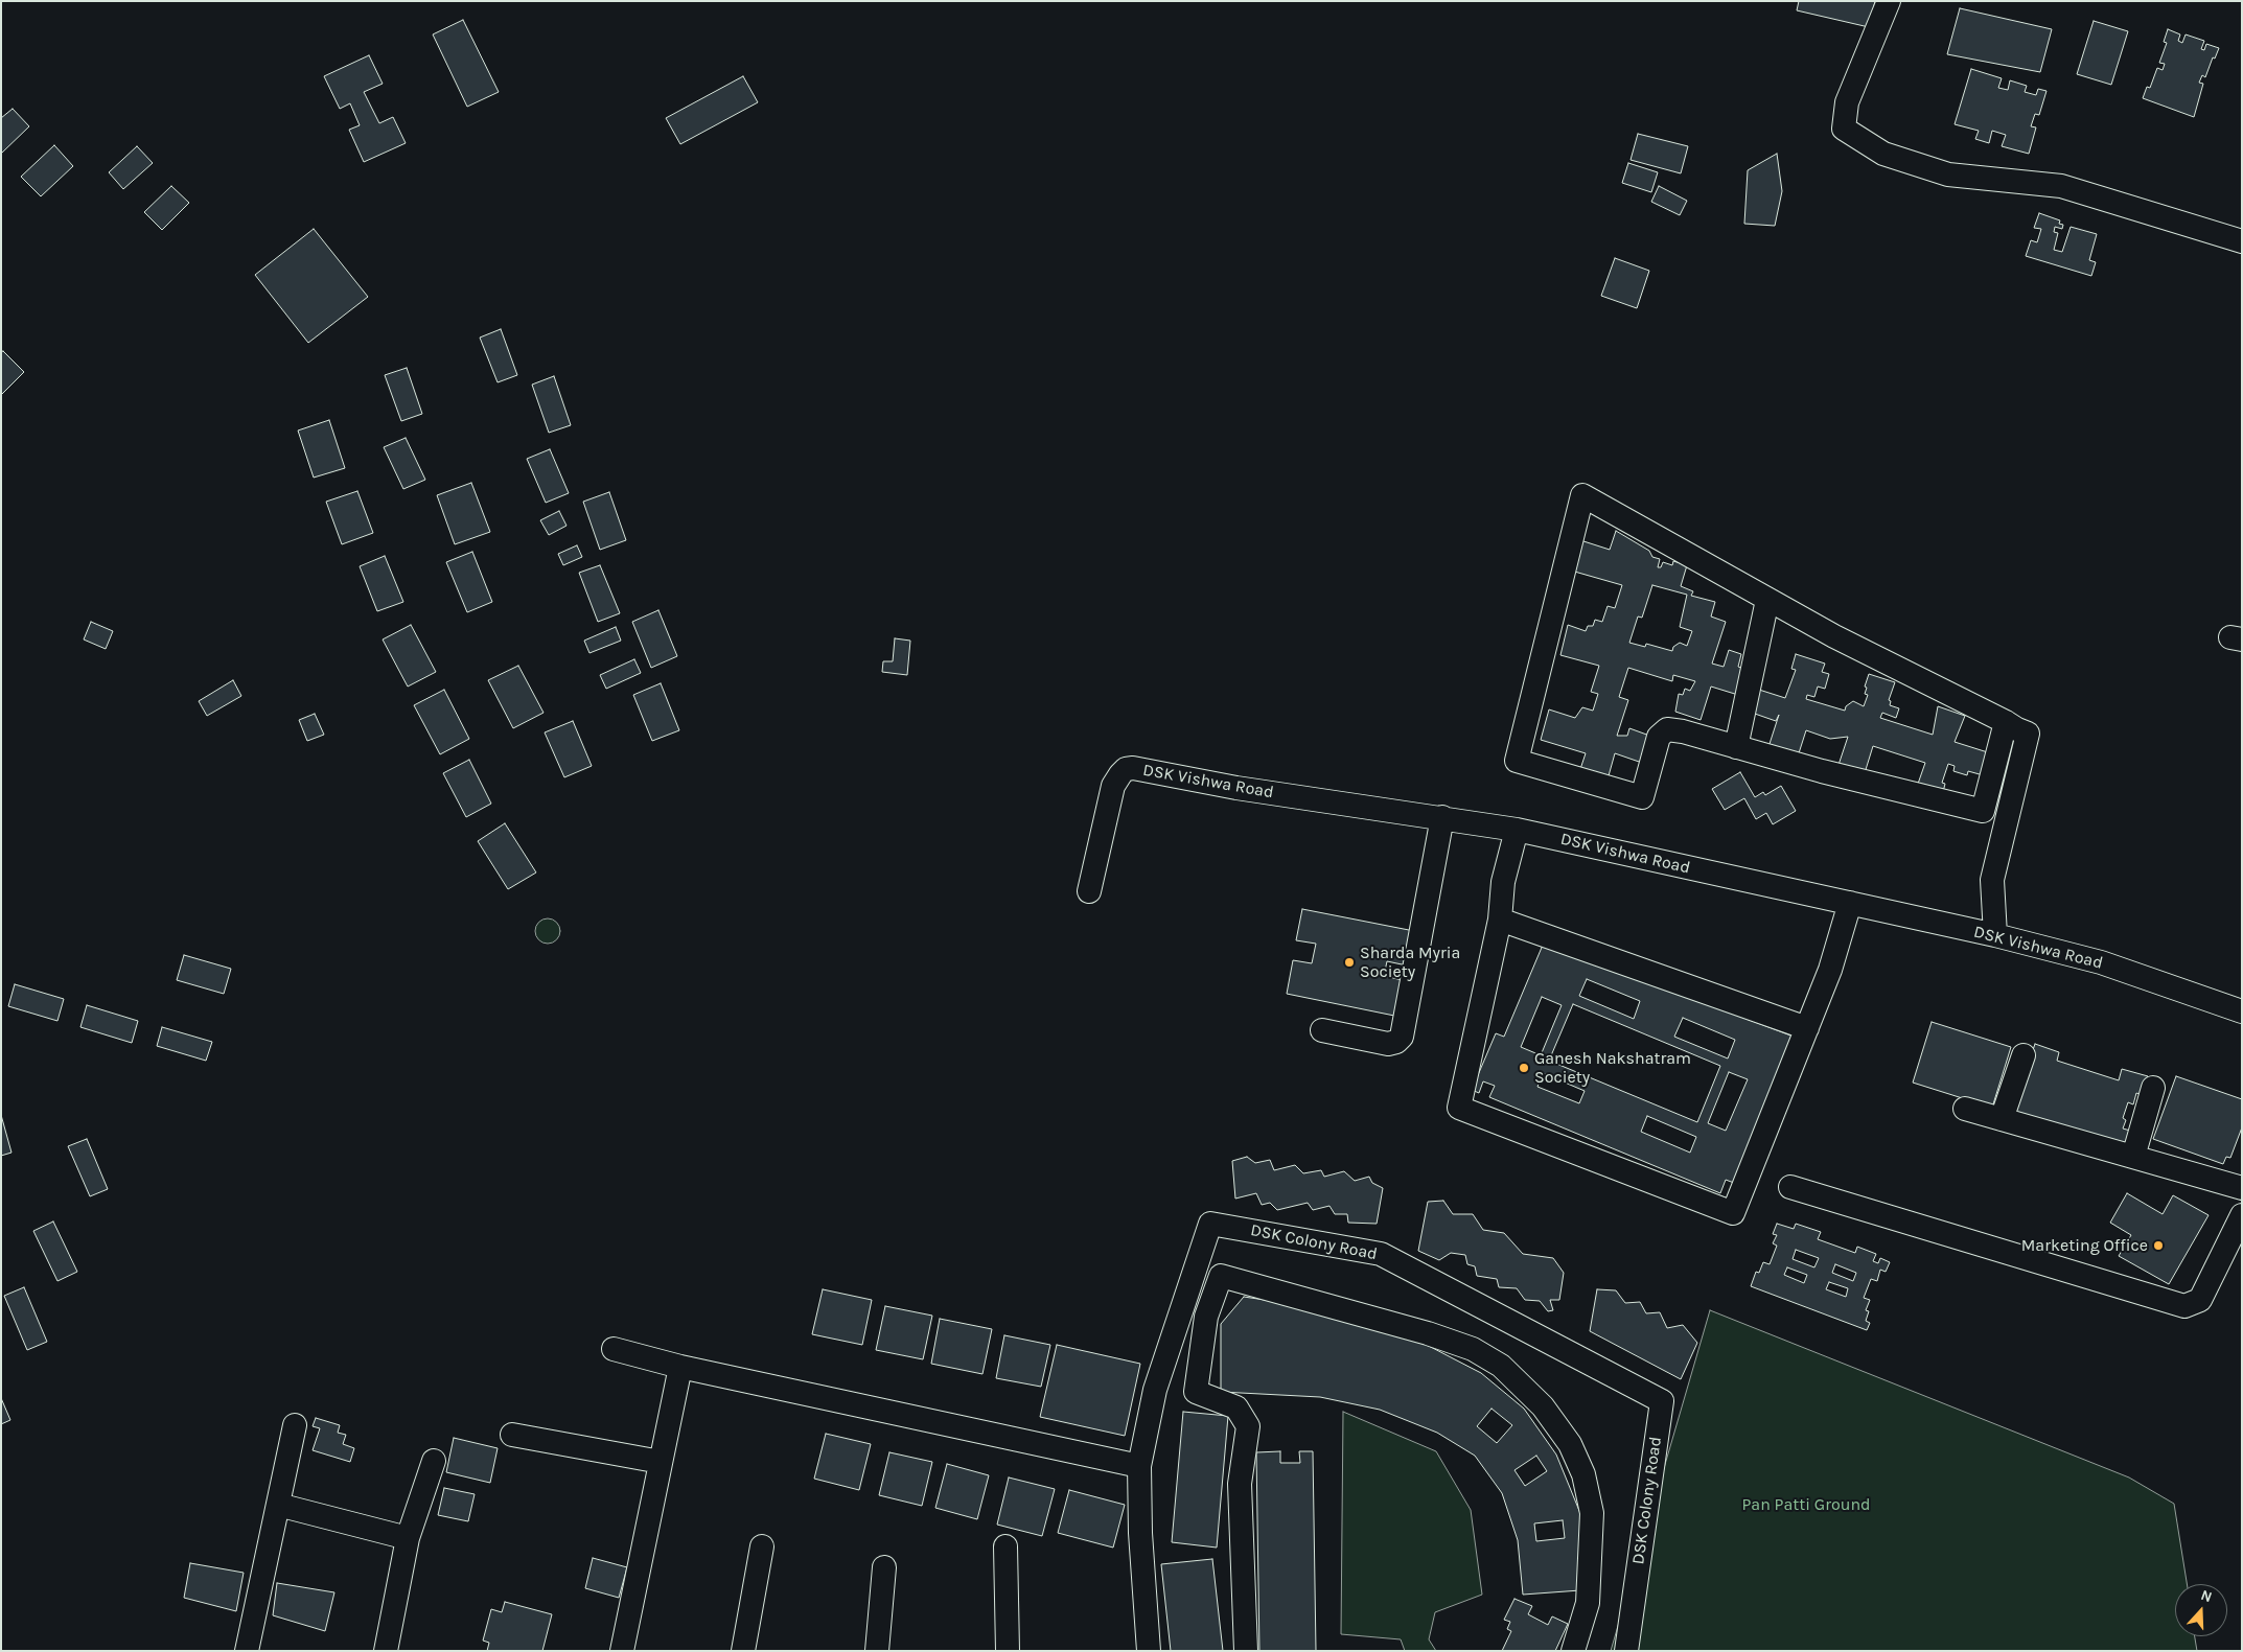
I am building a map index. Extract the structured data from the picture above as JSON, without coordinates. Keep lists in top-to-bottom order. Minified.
{"streets":{"street":["DSK Vishwa Road","DSK Colony Road"]},"parks":["Pan Patti Ground"],"places":["Sharda Myria Society","Ganesh Nakshatram Society","Marketing Office"],"north":"top"}
